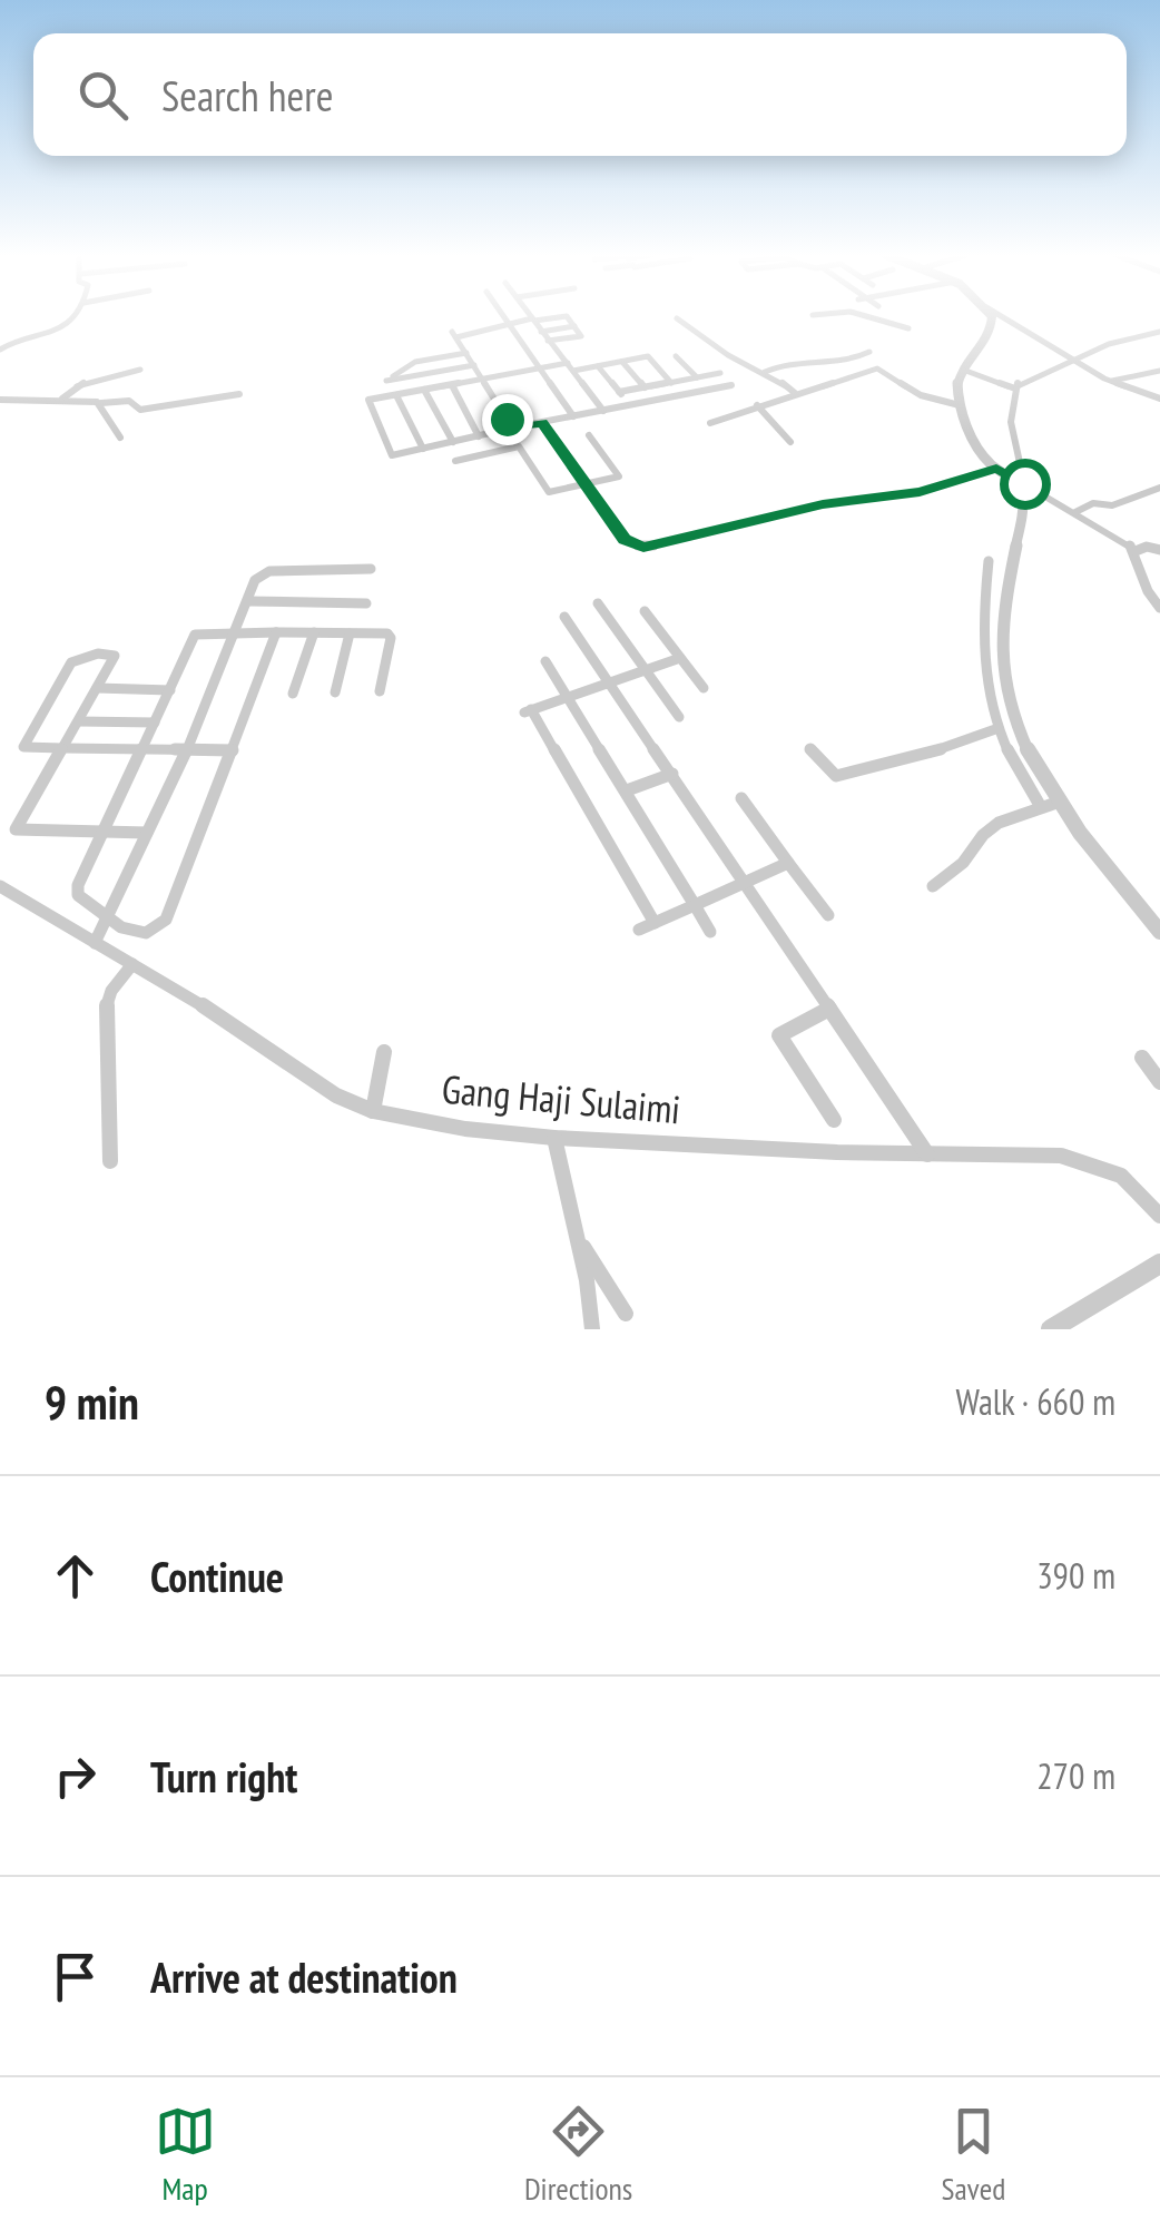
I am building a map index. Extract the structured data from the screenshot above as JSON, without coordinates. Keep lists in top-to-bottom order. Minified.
{"streets":{"street":["Gang Haji Sulaimi"]},"page":{"search":"Search here","heading":["9 min","Walk · 660 m"],"list":[["Continue","390 m"],["Turn right","270 m"],"Arrive at destination"],"nav":["Map","Directions","Saved"]}}
